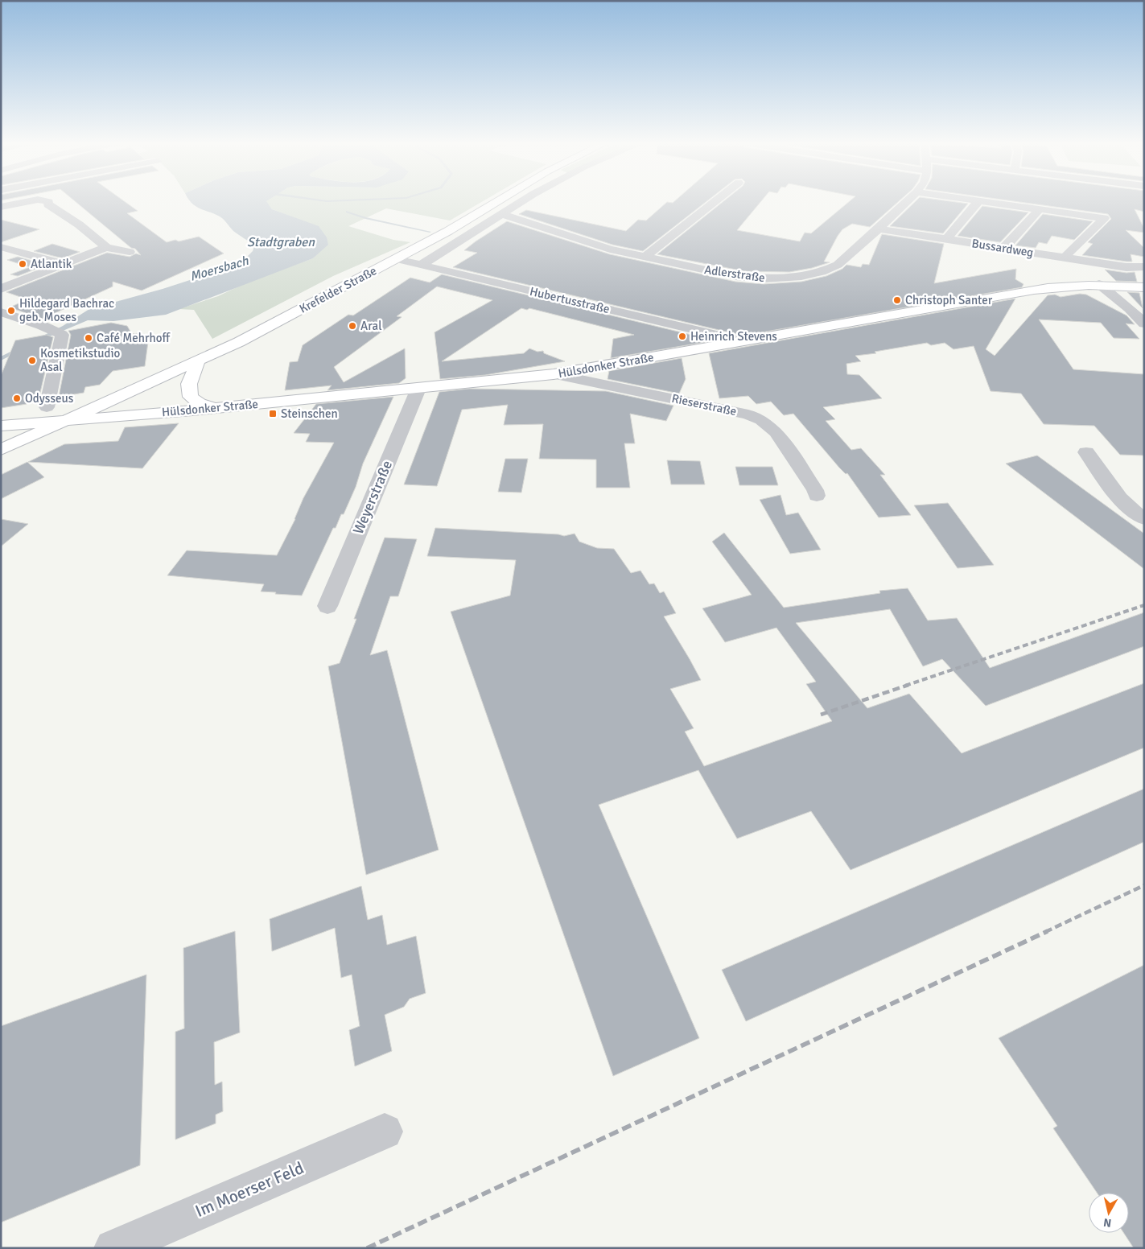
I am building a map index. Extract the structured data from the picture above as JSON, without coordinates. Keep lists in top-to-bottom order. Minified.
{"streets":{"main road":["Krefelder Straße","Hülsdonker Straße"],"street":["Bussardweg","Adlerstraße","Hubertusstraße","Rieserstraße","Weyerstraße","Im Moerser Feld"]},"crossings":[["Bussardweg","Adlerstraße"],["Krefelder Straße","Hubertusstraße"],["Krefelder Straße","Hülsdonker Straße"],["Hubertusstraße","Hülsdonker Straße"],["Hülsdonker Straße","Rieserstraße"],["Hülsdonker Straße","Weyerstraße"]],"water":["Stadtgraben","Moersbach"],"places":{"other":["Atlantik","Christoph Santer","Hildegard Bachrac geb. Moses","Aral","Heinrich Stevens","Café Mehrhoff","Kosmetikstudio Asal","Odysseus"],"transit":["Steinschen"]},"north":"bottom"}
